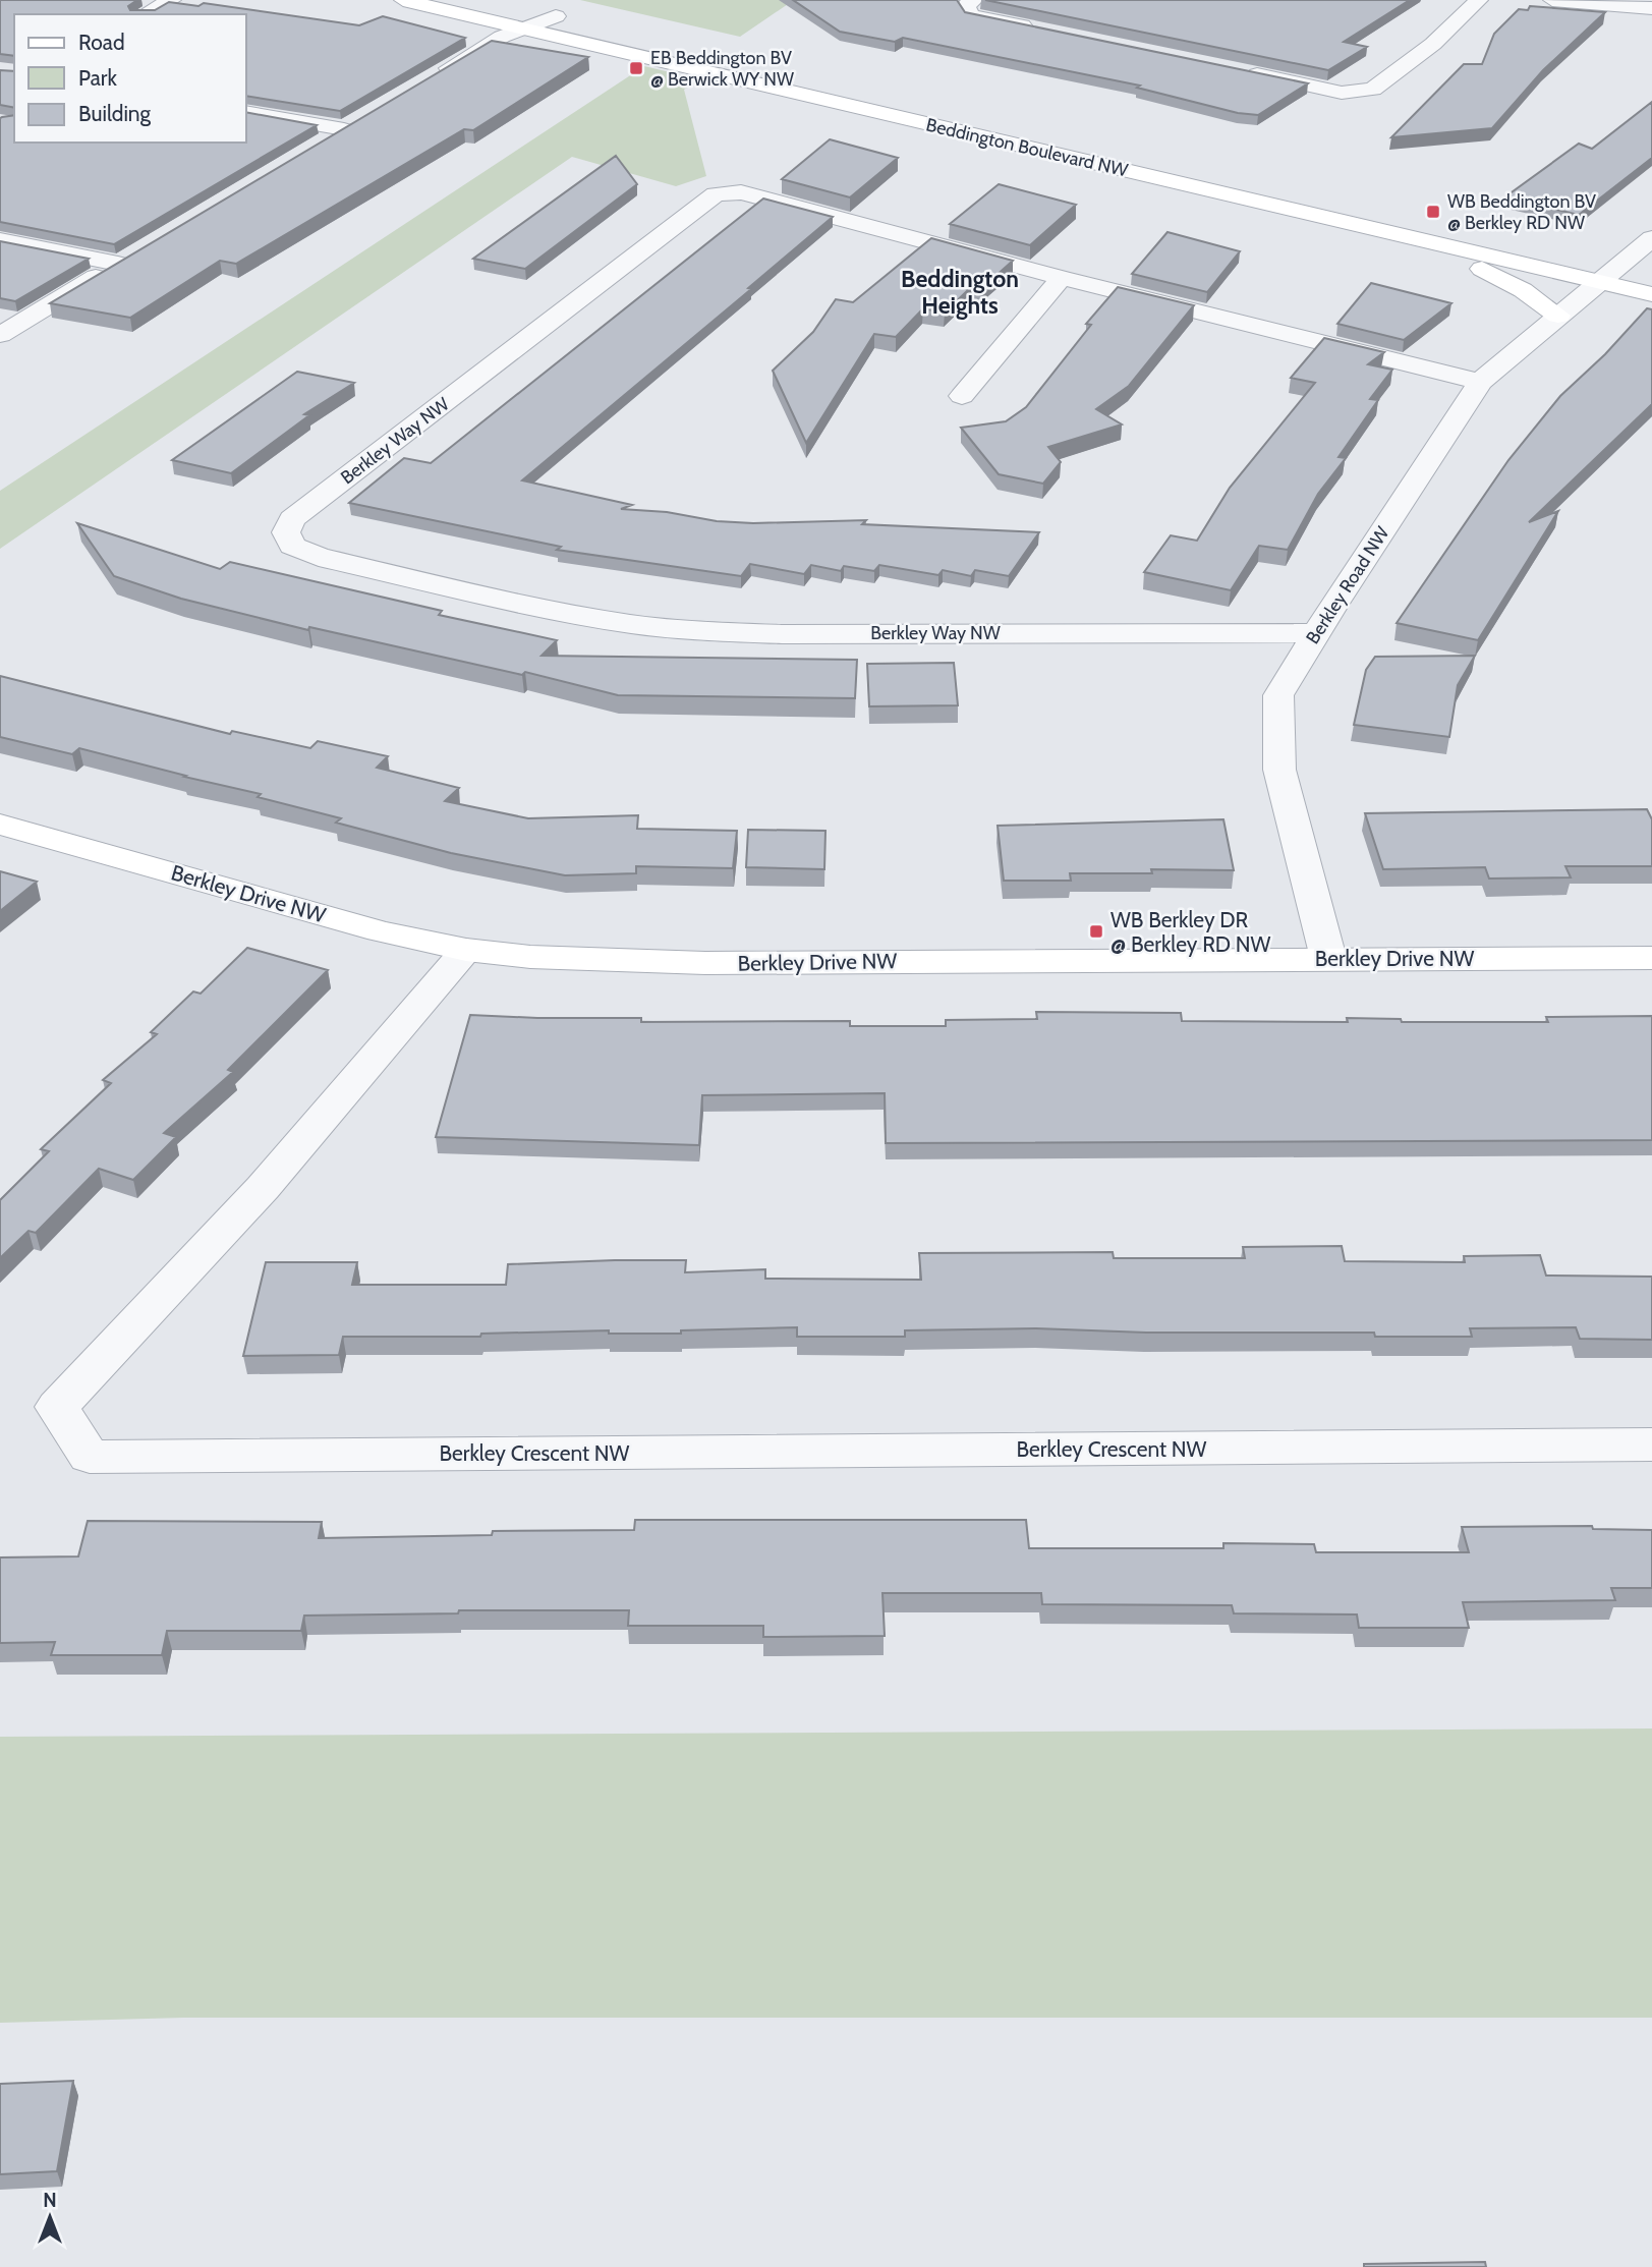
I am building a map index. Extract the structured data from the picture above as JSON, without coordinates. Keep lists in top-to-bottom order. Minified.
{"streets":{"main road":["Beddington Boulevard NW","Berkley Drive NW"],"street":["Berkley Way NW","Berkley Road NW","Berkley Crescent NW"]},"crossings":[["Beddington Boulevard NW","Berkley Road NW"],["Berkley Way NW","Berkley Road NW"],["Berkley Road NW","Berkley Drive NW"],["Berkley Drive NW","Berkley Crescent NW"]],"districts":["Beddington Heights"],"places":{"transit":["EB Beddington BV @ Berwick WY NW","WB Beddington BV @ Berkley RD NW","WB Berkley DR @ Berkley RD NW"]},"legend":["Road","Park","Building"],"north":"top"}
